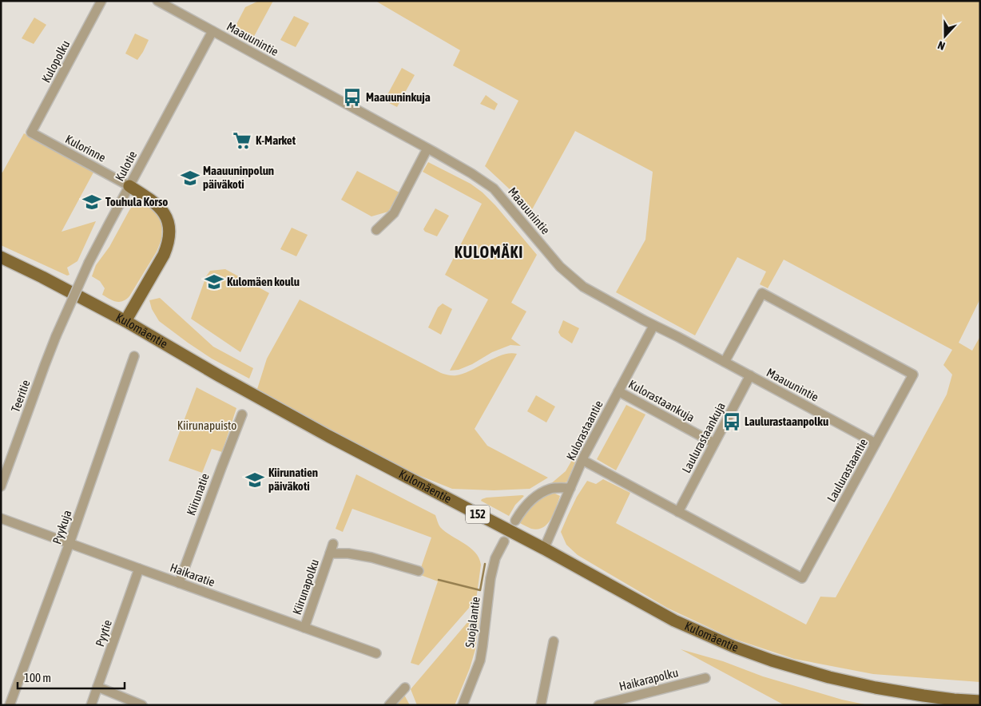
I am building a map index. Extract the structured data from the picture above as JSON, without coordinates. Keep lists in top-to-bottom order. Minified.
{"streets":{"main road":["Kulomäentie","152"],"street":["Maauunintie","Kulopolku","Kulorinne","Kulotie","Teeritie","Kulorastaankuja","Kulorastaantie","Laulurastaankuja","Laulurastaantie","Kiirunatie","Pyykuja","Haikaratie","Kiirunapolku","Suojalantie","Pyytie","Haikarapolku"]},"crossings":[["Maauunintie","Kulotie"],["Maauunintie","Kulorastaantie"],["Maauunintie","Laulurastaankuja"],["Maauunintie","Laulurastaantie"],["Kulopolku","Kulorinne"],["Kulorinne","Kulotie"],["Kulotie","Teeritie"],["Kulomäentie","Kulorastaantie"],["Kulorastaankuja","Kulorastaantie"],["Kulorastaankuja","Laulurastaankuja"],["Kulorastaantie","Laulurastaantie"],["Laulurastaankuja","Laulurastaantie"],["Kiirunatie","Haikaratie"],["Pyykuja","Haikaratie"],["Haikaratie","Kiirunapolku"],["Haikaratie","Pyytie"]],"districts":["KULOMÄKI"],"parks":["Kiirunapuisto"],"places":{"bus stop":["Maauuninkuja","Laulurastaanpolku"],"supermarket":["K-Market"],"school or university":["Maauuninpolun päiväkoti","Touhula Korso","Kulomäen koulu","Kiirunatien päiväkoti"]},"scale_bar":"100 m","north":"bottom"}
